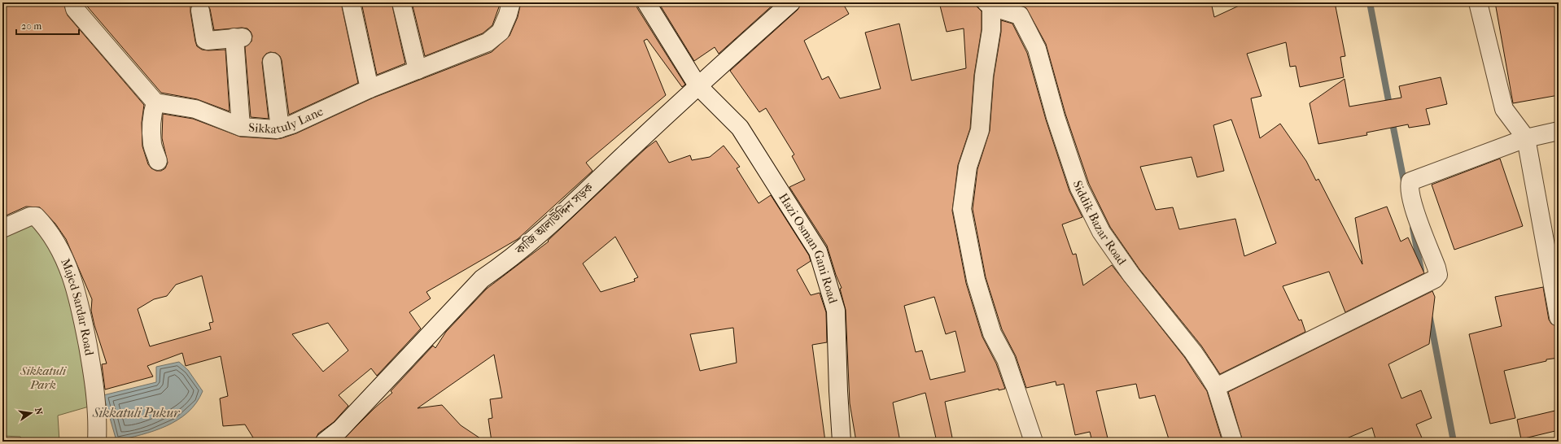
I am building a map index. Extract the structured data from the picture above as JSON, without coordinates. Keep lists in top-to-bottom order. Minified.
{"streets":{"street":["Sikkatuly Lane","কাজি আলাউদ্দিন সড়ক","Siddik Bazar Road","Hazi Osman Gani Road","Majed Sardar Road"]},"crossings":[["কাজি আলাউদ্দিন সড়ক","Hazi Osman Gani Road"]],"water":["Sikkatuli Pukur"],"parks":["Sikkatuli Park"],"scale_bar":"20 m","north":"right"}
